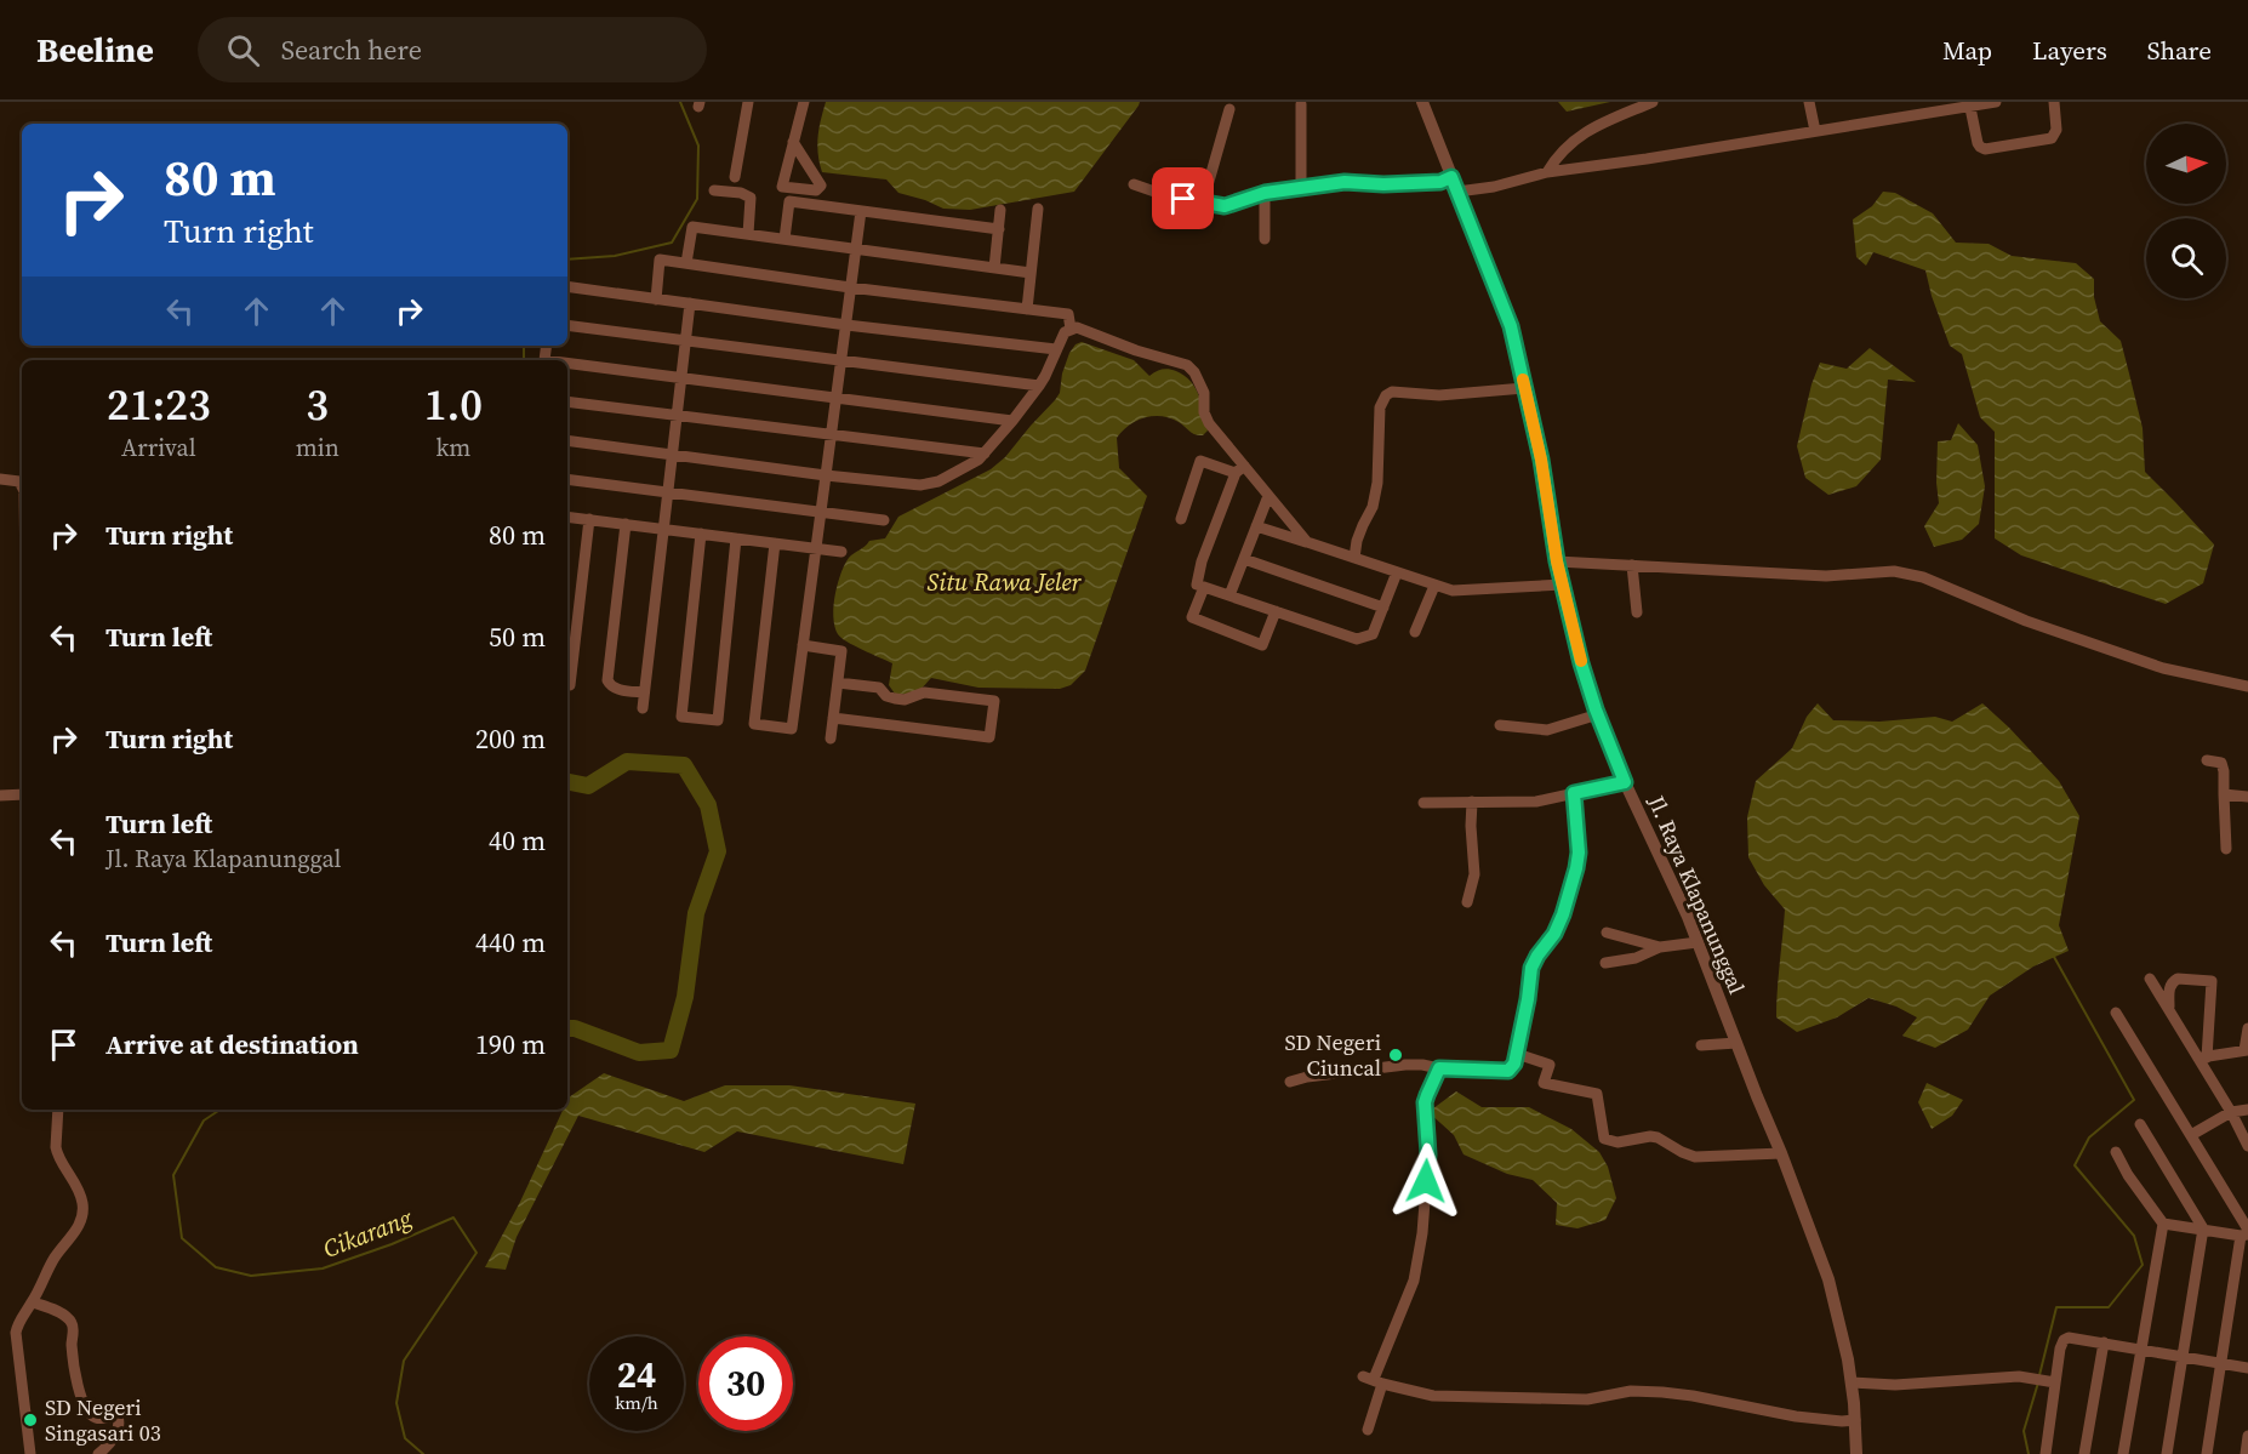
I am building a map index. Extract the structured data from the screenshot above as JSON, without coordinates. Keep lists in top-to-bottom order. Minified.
{"streets":{"street":["Jl. Raya Klapanunggal"]},"water":["Situ Rawa Jeler","Cikarang"],"places":["SD Negeri Ciuncal","SD Negeri Singasari 03"],"north":"right","page":{"header":"Beeline","search":"Search here","nav":["Map","Layers","Share"],"turn":["80 m","Turn right"],"eta":["21:23","Arrival","3","min","1.0","km"],"list":[{"name":"Turn right","value":"80 m"},{"name":"Turn left","value":"50 m"},{"name":"Turn right","value":"200 m"},{"name":"Turn left","note":"Jl. Raya Klapanunggal","value":"40 m"},{"name":"Turn left","value":"440 m"},{"name":"Arrive at destination","value":"190 m"}],"speed":"24 km/h","limit":"30"}}
